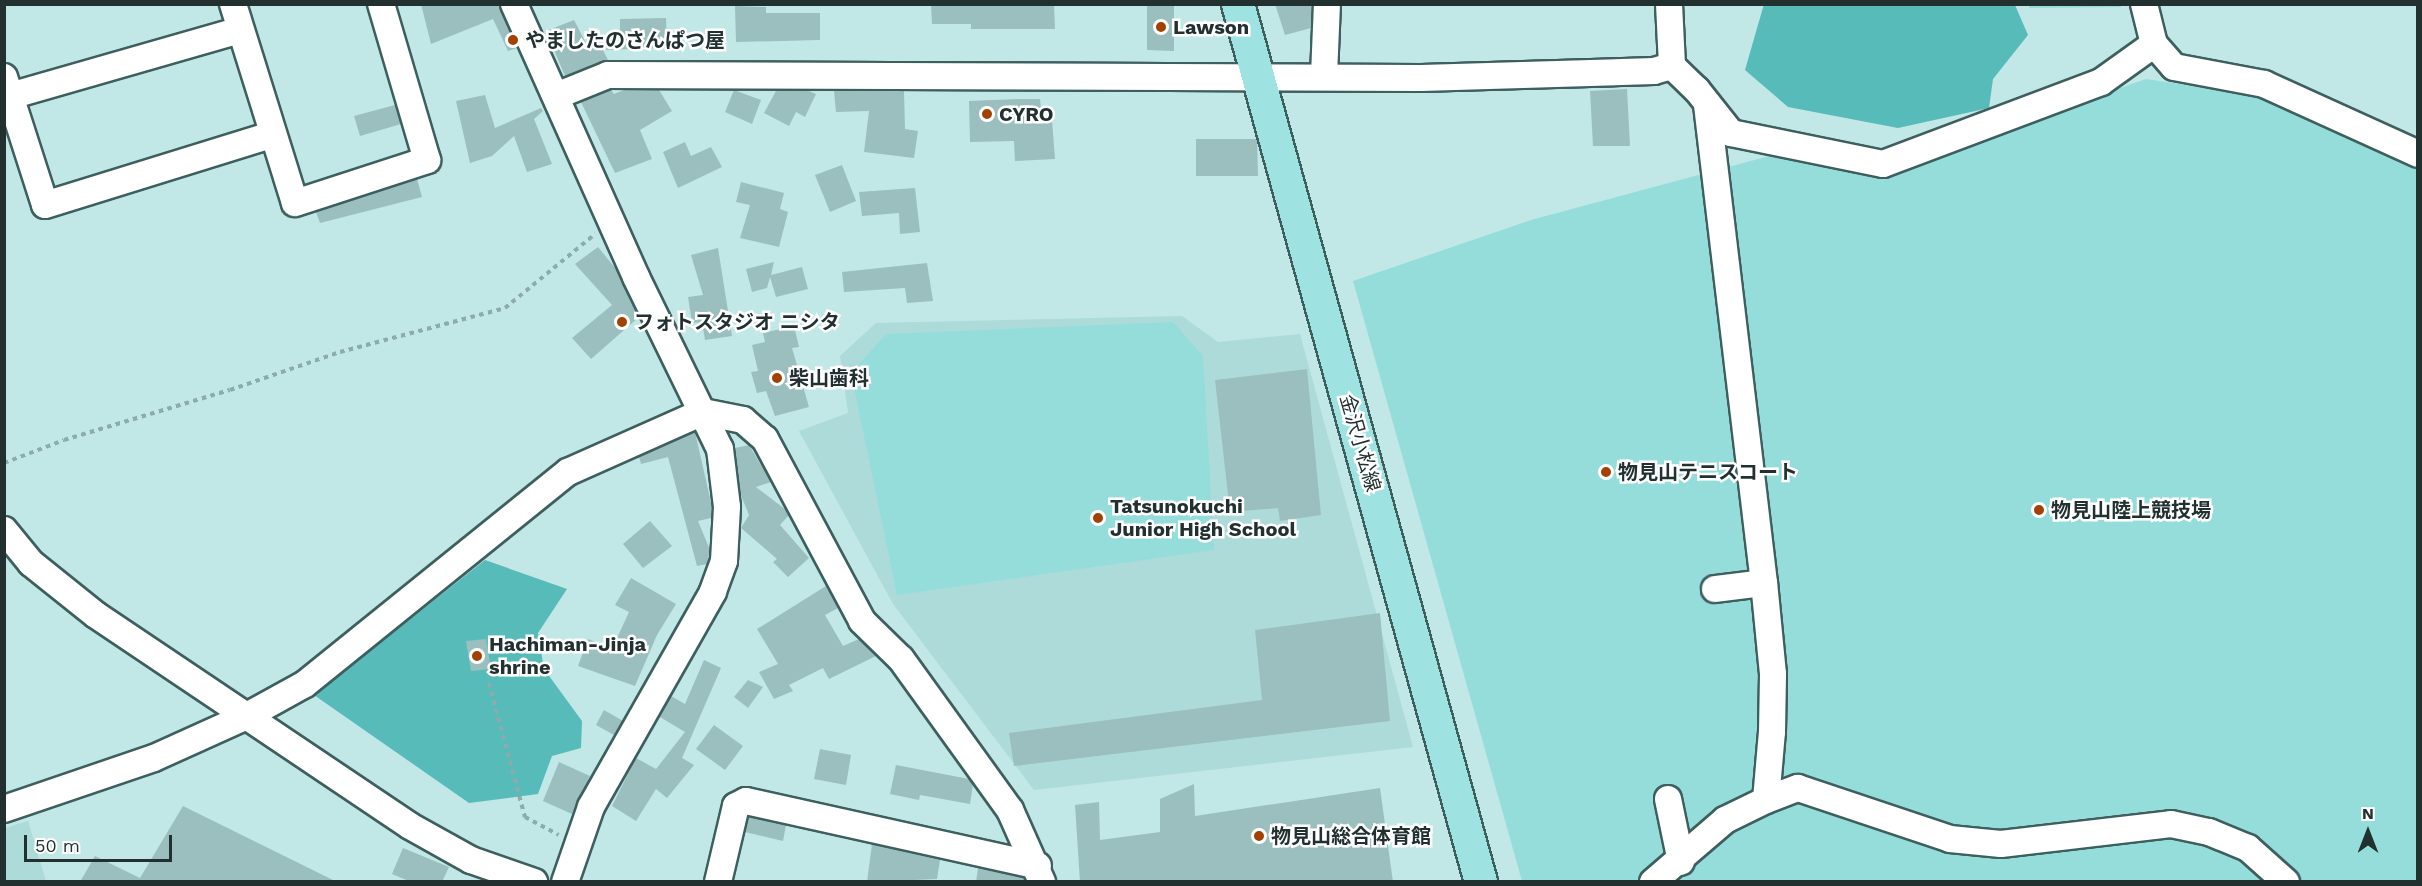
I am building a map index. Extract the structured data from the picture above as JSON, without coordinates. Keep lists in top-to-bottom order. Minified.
{"streets":{"main road":["金沢小松線"]},"places":["Lawson","やましたのさんぱつ屋","CYRO","フォトスタジオ ニシタ","柴山歯科","物見山テニスコート","物見山陸上競技場","Tatsunokuchi Junior High School","Hachiman-Jinja shrine","物見山総合体育館"],"scale_bar":"50 m","north":"top"}
